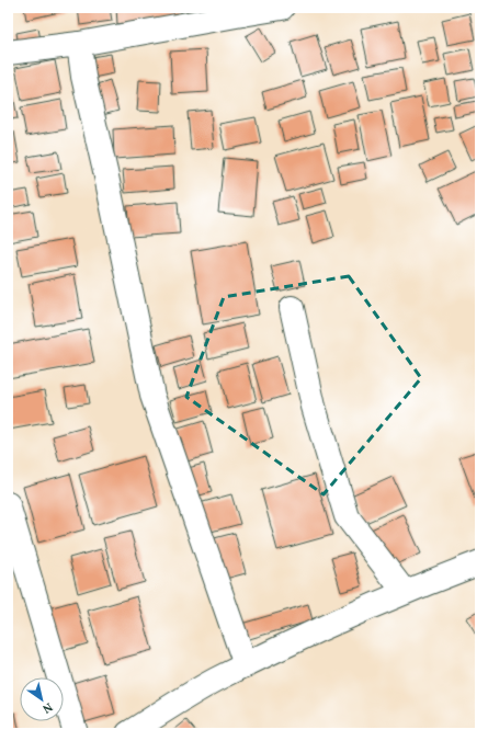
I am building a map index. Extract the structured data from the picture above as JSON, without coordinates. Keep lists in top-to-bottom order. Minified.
{"north":"bottom right"}
